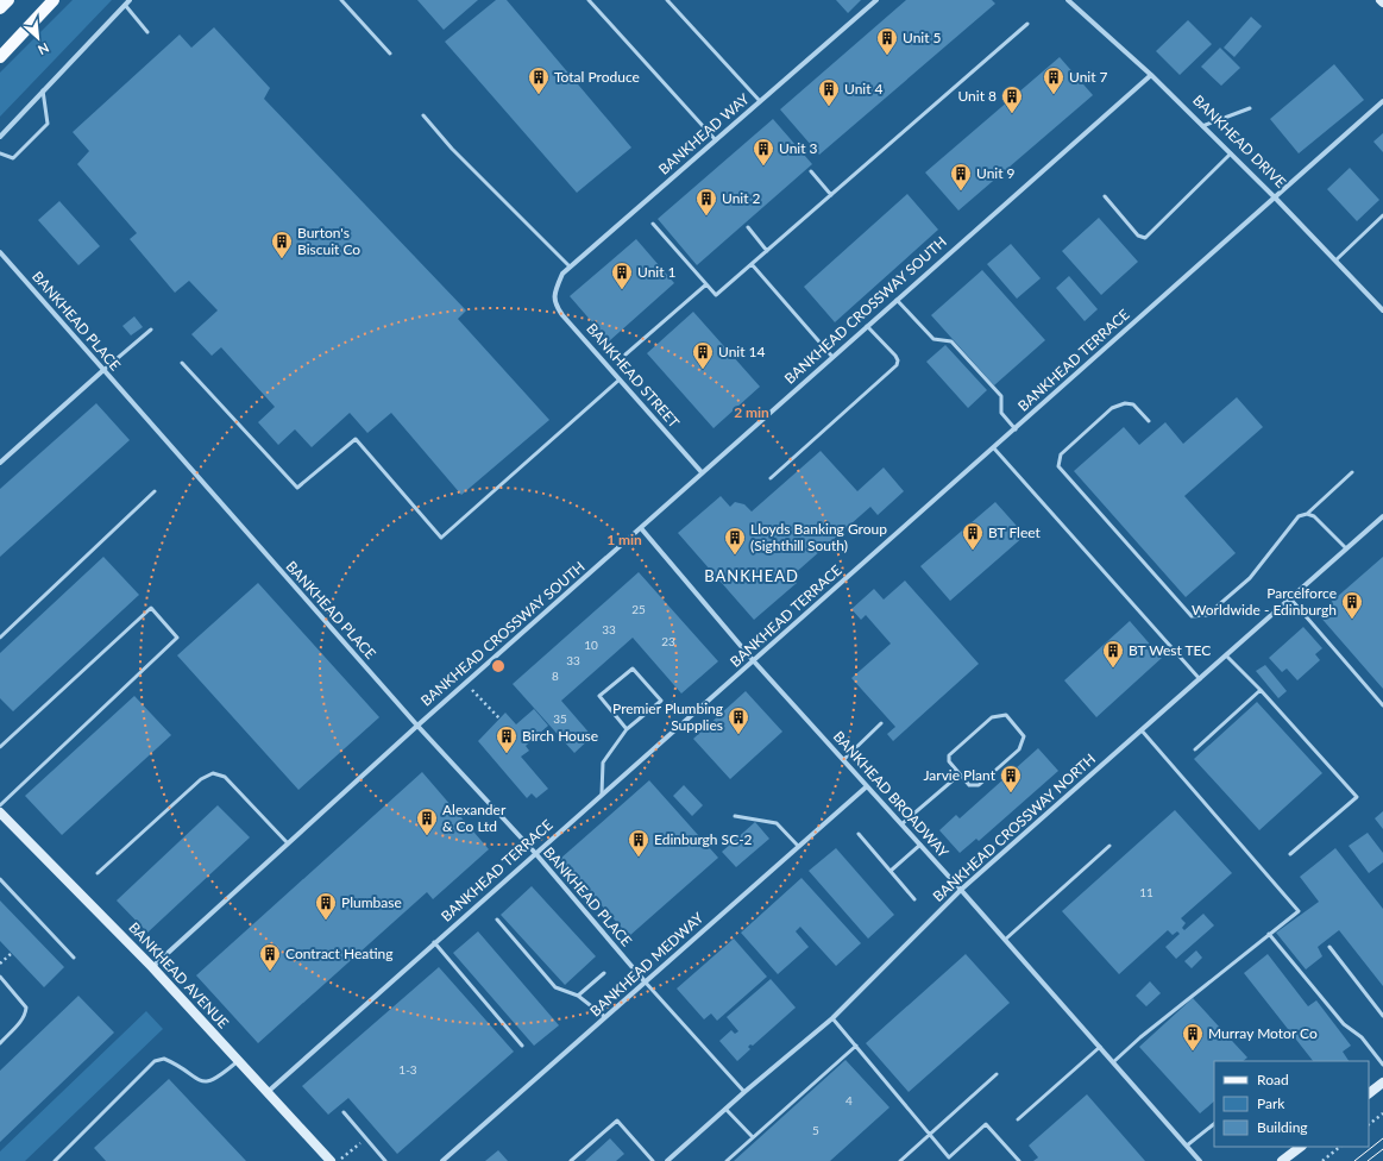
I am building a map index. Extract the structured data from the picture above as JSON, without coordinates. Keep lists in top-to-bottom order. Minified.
{"streets":{"street":["BANKHEAD WAY","BANKHEAD DRIVE","BANKHEAD CROSSWAY SOUTH","BANKHEAD PLACE","BANKHEAD TERRACE","BANKHEAD STREET","BANKHEAD BROADWAY","BANKHEAD CROSSWAY NORTH","BANKHEAD MEDWAY","BANKHEAD AVENUE"]},"crossings":[["BANKHEAD WAY","BANKHEAD STREET"],["BANKHEAD DRIVE","BANKHEAD CROSSWAY SOUTH"],["BANKHEAD DRIVE","BANKHEAD TERRACE"],["BANKHEAD CROSSWAY SOUTH","BANKHEAD PLACE"],["BANKHEAD CROSSWAY SOUTH","BANKHEAD STREET"],["BANKHEAD CROSSWAY SOUTH","BANKHEAD BROADWAY"],["BANKHEAD CROSSWAY SOUTH","BANKHEAD AVENUE"],["BANKHEAD PLACE","BANKHEAD TERRACE"],["BANKHEAD PLACE","BANKHEAD MEDWAY"],["BANKHEAD TERRACE","BANKHEAD BROADWAY"],["BANKHEAD TERRACE","BANKHEAD AVENUE"],["BANKHEAD BROADWAY","BANKHEAD CROSSWAY NORTH"],["BANKHEAD BROADWAY","BANKHEAD MEDWAY"]],"districts":["BANKHEAD"],"places":{"building":["Unit 5","Total Produce","Unit 7","Unit 4","Unit 8","Unit 3","Unit 9","Unit 2","Burton's Biscuit Co","Unit 1","Unit 14","BT Fleet","Lloyds Banking Group (Sighthill South)","Parcelforce Worldwide - Edinburgh","BT West TEC","Premier Plumbing Supplies","Birch House","Jarvie Plant","Alexander & Co Ltd","Edinburgh SC-2","Plumbase","Contract Heating","Murray Motor Co"]},"house_numbers":["25","33","23","10","33","8","35","11","1-3","4","5"],"legend":["Road","Park","Building"],"north":"bottom right","rings":["2 min","1 min"]}
